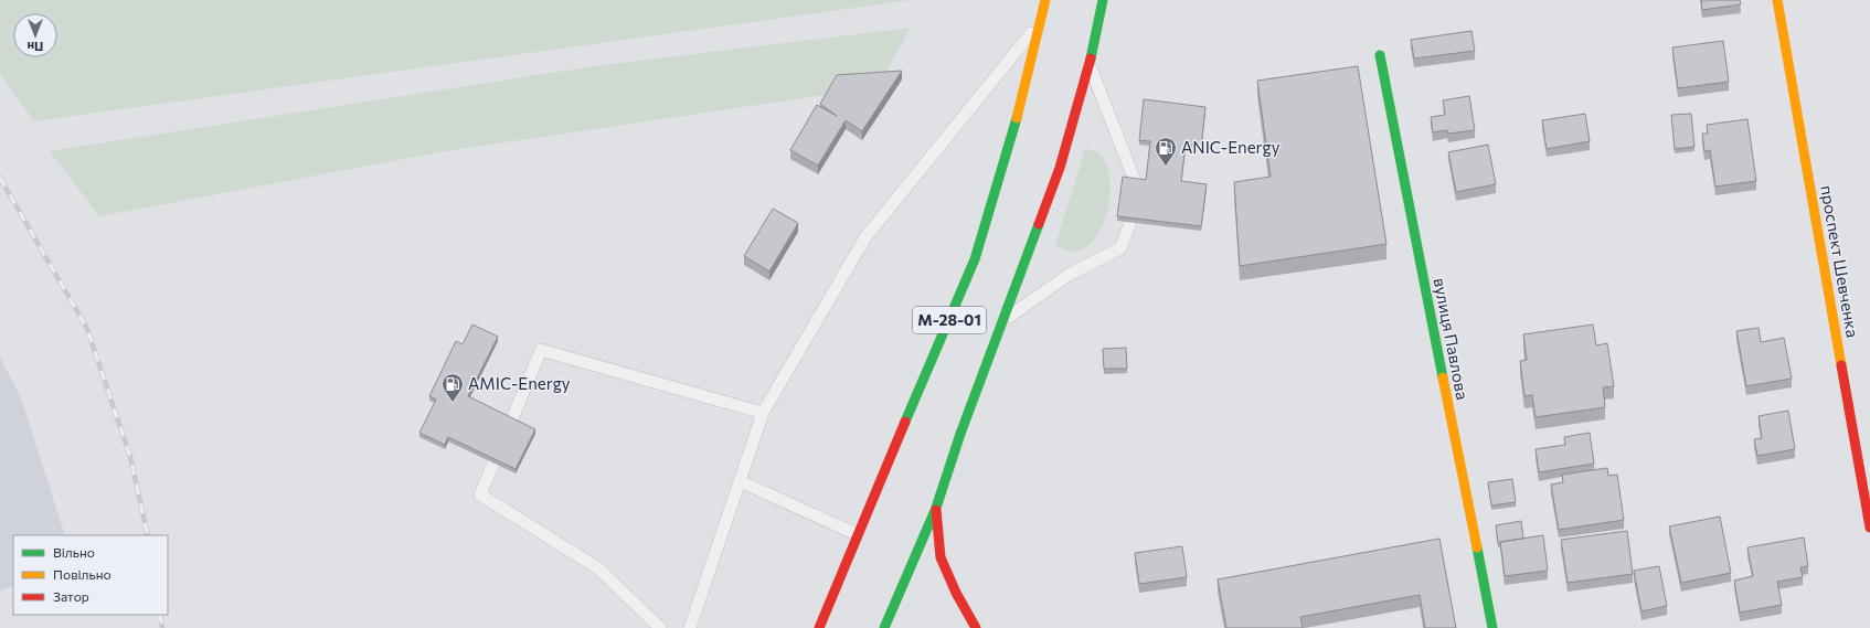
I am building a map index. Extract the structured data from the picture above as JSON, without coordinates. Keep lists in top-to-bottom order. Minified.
{"streets":{"main road":["проспект Шевченка","М-28-01","вулиця Павлова"]},"places":{"fuel station":["ANIC-Energy","AMIC-Energy"]},"legend":["Вільно","Повільно","Затор"],"north":"bottom"}
